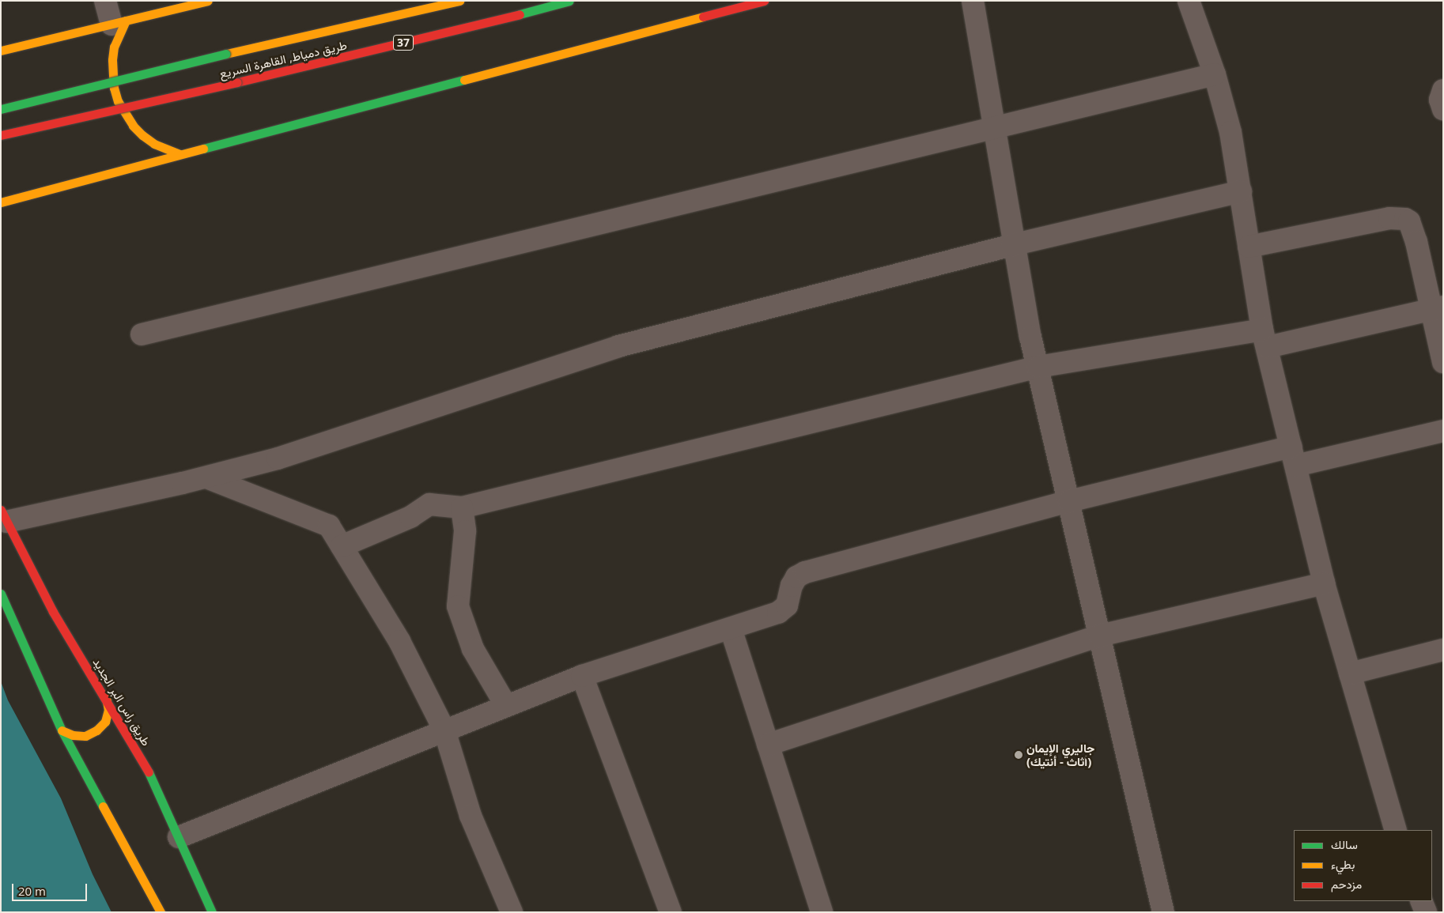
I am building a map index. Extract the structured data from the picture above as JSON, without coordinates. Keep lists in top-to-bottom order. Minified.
{"streets":{"main road":["37","طريق دمياط, القاهرة السريع","طريق راس البر الجديد"]},"places":["جاليري الإيمان (أثاث - أنتيك)"],"legend":["سالك","بطيء","مزدحم"],"scale_bar":"20 m"}
